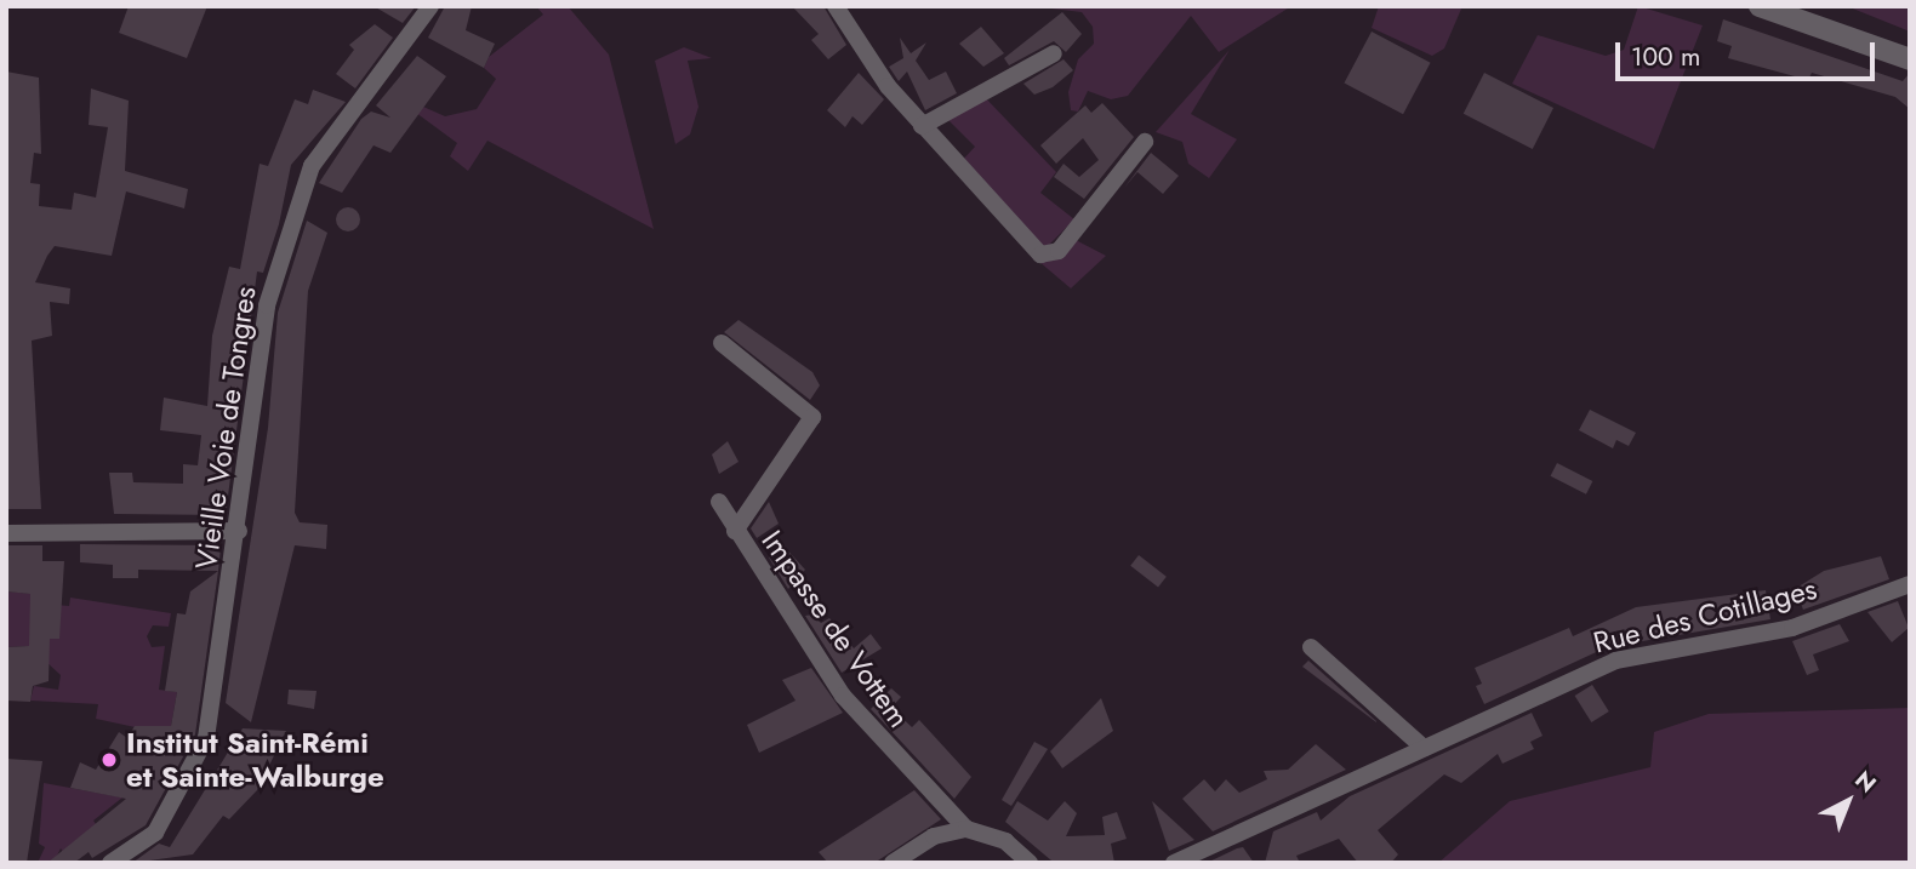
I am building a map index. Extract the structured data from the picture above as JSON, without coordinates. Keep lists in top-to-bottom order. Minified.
{"streets":{"street":["Vieille Voie de Tongres","Rue des Cotillages","Impasse de Vottem"]},"places":["Institut Saint-Rémi et Sainte-Walburge"],"scale_bar":"100 m","north":"top right"}
